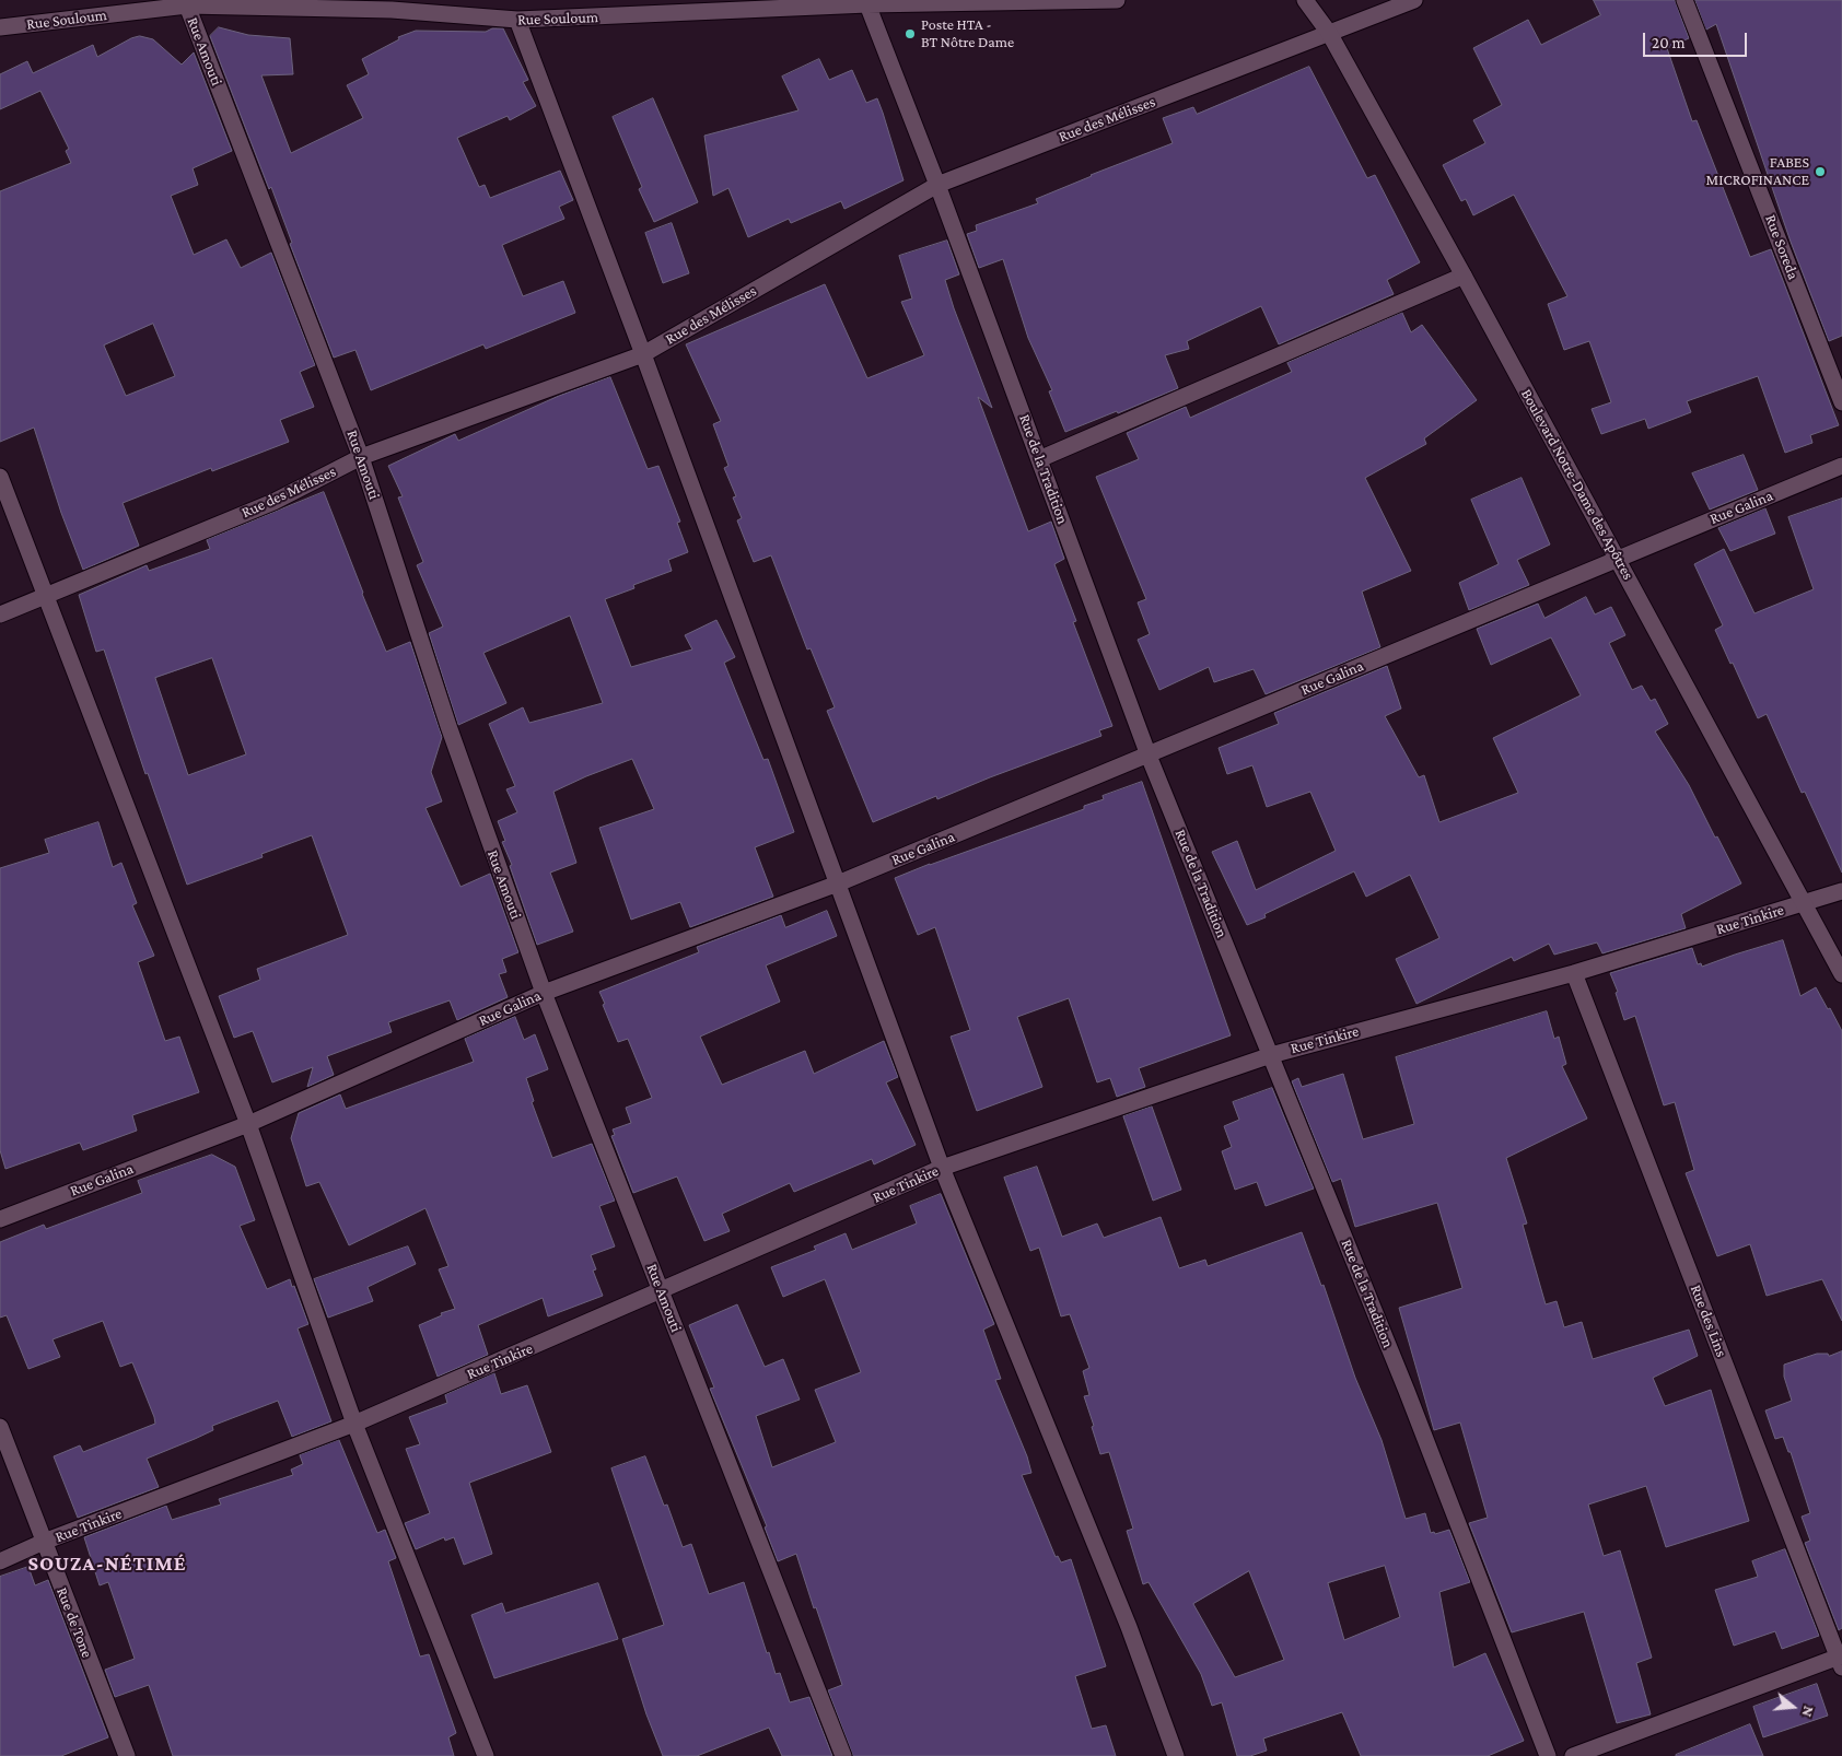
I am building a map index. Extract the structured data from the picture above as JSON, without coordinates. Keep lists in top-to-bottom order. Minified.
{"streets":{"street":["Rue Souloum","Rue Amouti","Rue des Mélisses","Rue Soreda","Rue de la Tradition","Boulevard Notre-Dame des Apôtres","Rue Galina","Rue Tinkire","Rue des Lins","Rue de Tone"]},"crossings":[["Rue Souloum","Rue Amouti"],["Rue Souloum","Rue de la Tradition"],["Rue Amouti","Rue des Mélisses"],["Rue Amouti","Rue Galina"],["Rue Amouti","Rue Tinkire"],["Rue des Mélisses","Rue de la Tradition"],["Rue des Mélisses","Boulevard Notre-Dame des Apôtres"],["Rue de la Tradition","Rue Galina"],["Rue de la Tradition","Rue Tinkire"],["Boulevard Notre-Dame des Apôtres","Rue Galina"],["Boulevard Notre-Dame des Apôtres","Rue Tinkire"],["Rue Tinkire","Rue des Lins"],["Rue Tinkire","Rue de Tone"]],"districts":["SOUZA-NÉTIMÉ"],"places":["Poste HTA - BT Nôtre Dame","FABES MICROFINANCE"],"scale_bar":"20 m","north":"right"}
